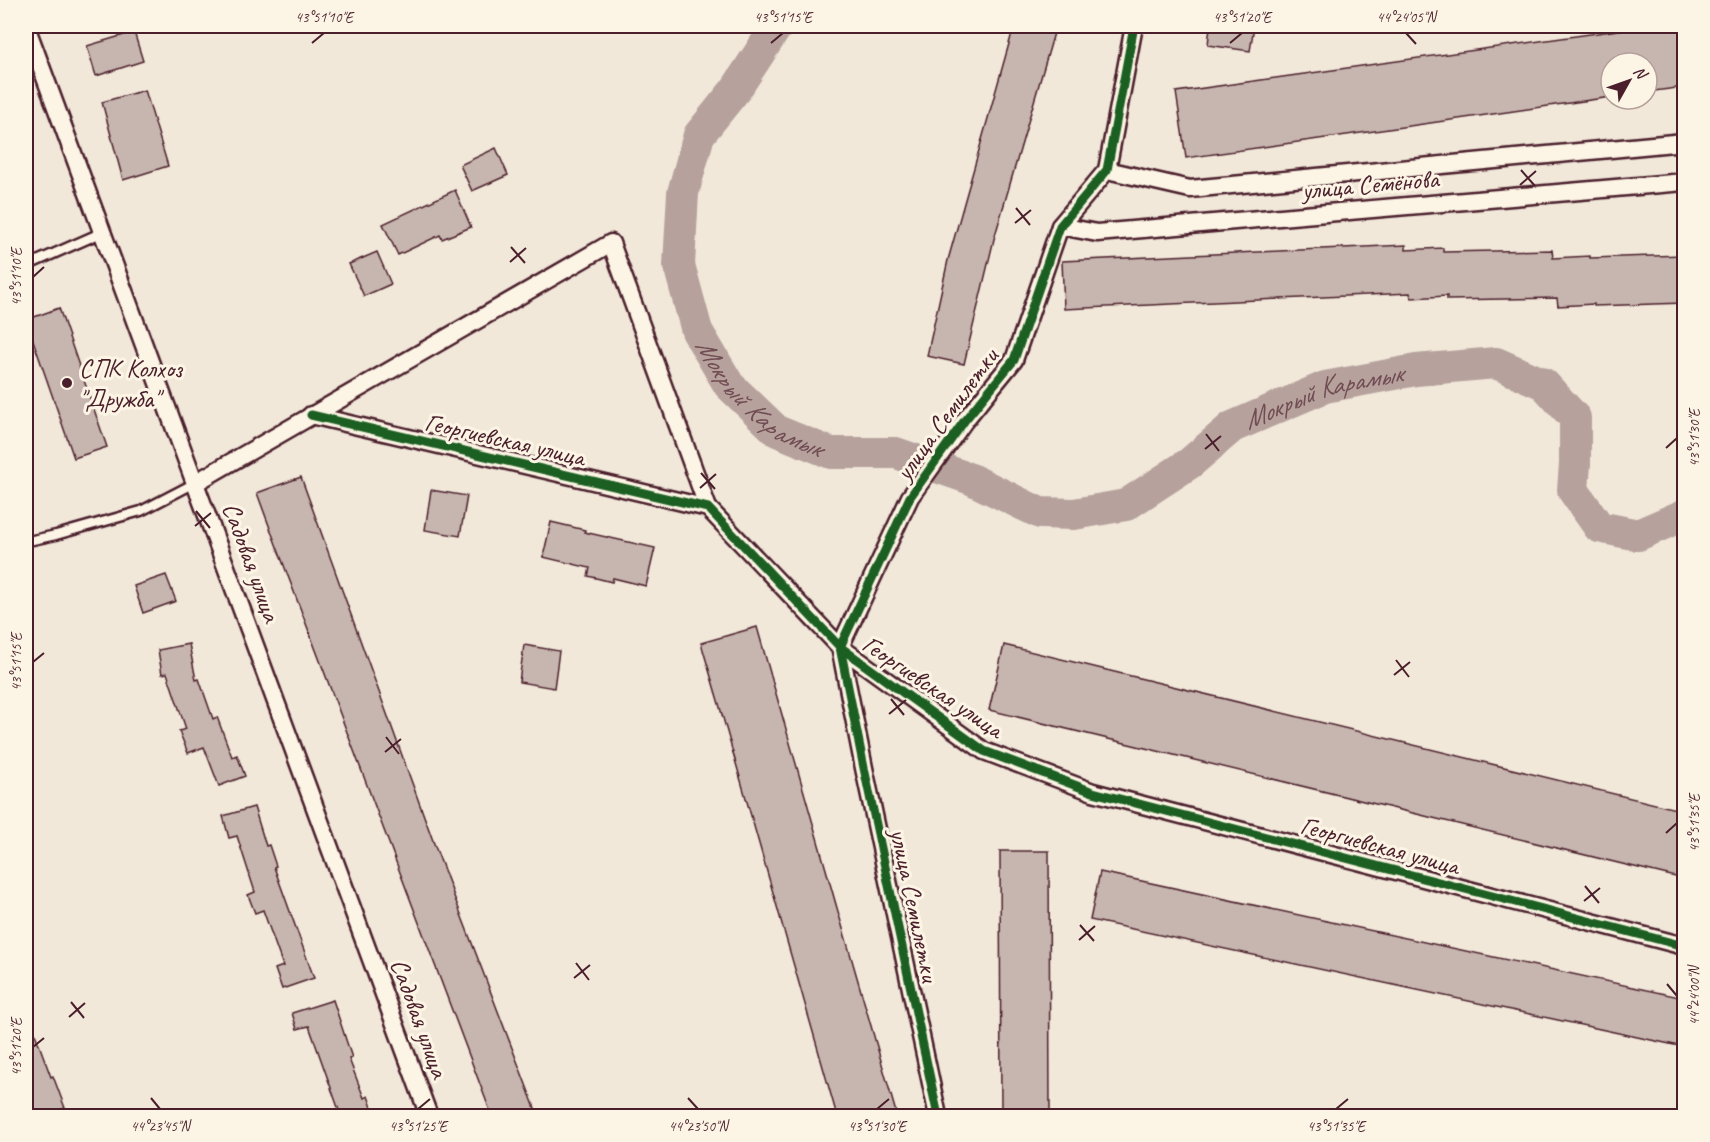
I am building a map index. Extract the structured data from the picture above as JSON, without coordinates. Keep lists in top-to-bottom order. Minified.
{"streets":{"street":["улица Семёнова","улица Семилетки","Георгиевская улица","Садовая улица"]},"crossings":[["улица Семёнова","улица Семилетки"],["улица Семилетки","Георгиевская улица"],["Георгиевская улица","Садовая улица"]],"water":["Мокрый Карамык"],"places":["СПК Колхоз \"Дружба\""],"north":"top right","coordinates":["43°51'10\"E","43°51'15\"E","43°51'20\"E","44°24'05\"N","43°51'30\"E","43°51'35\"E","44°24'00\"N","44°23'45\"N","43°51'25\"E","44°23'50\"N"]}
